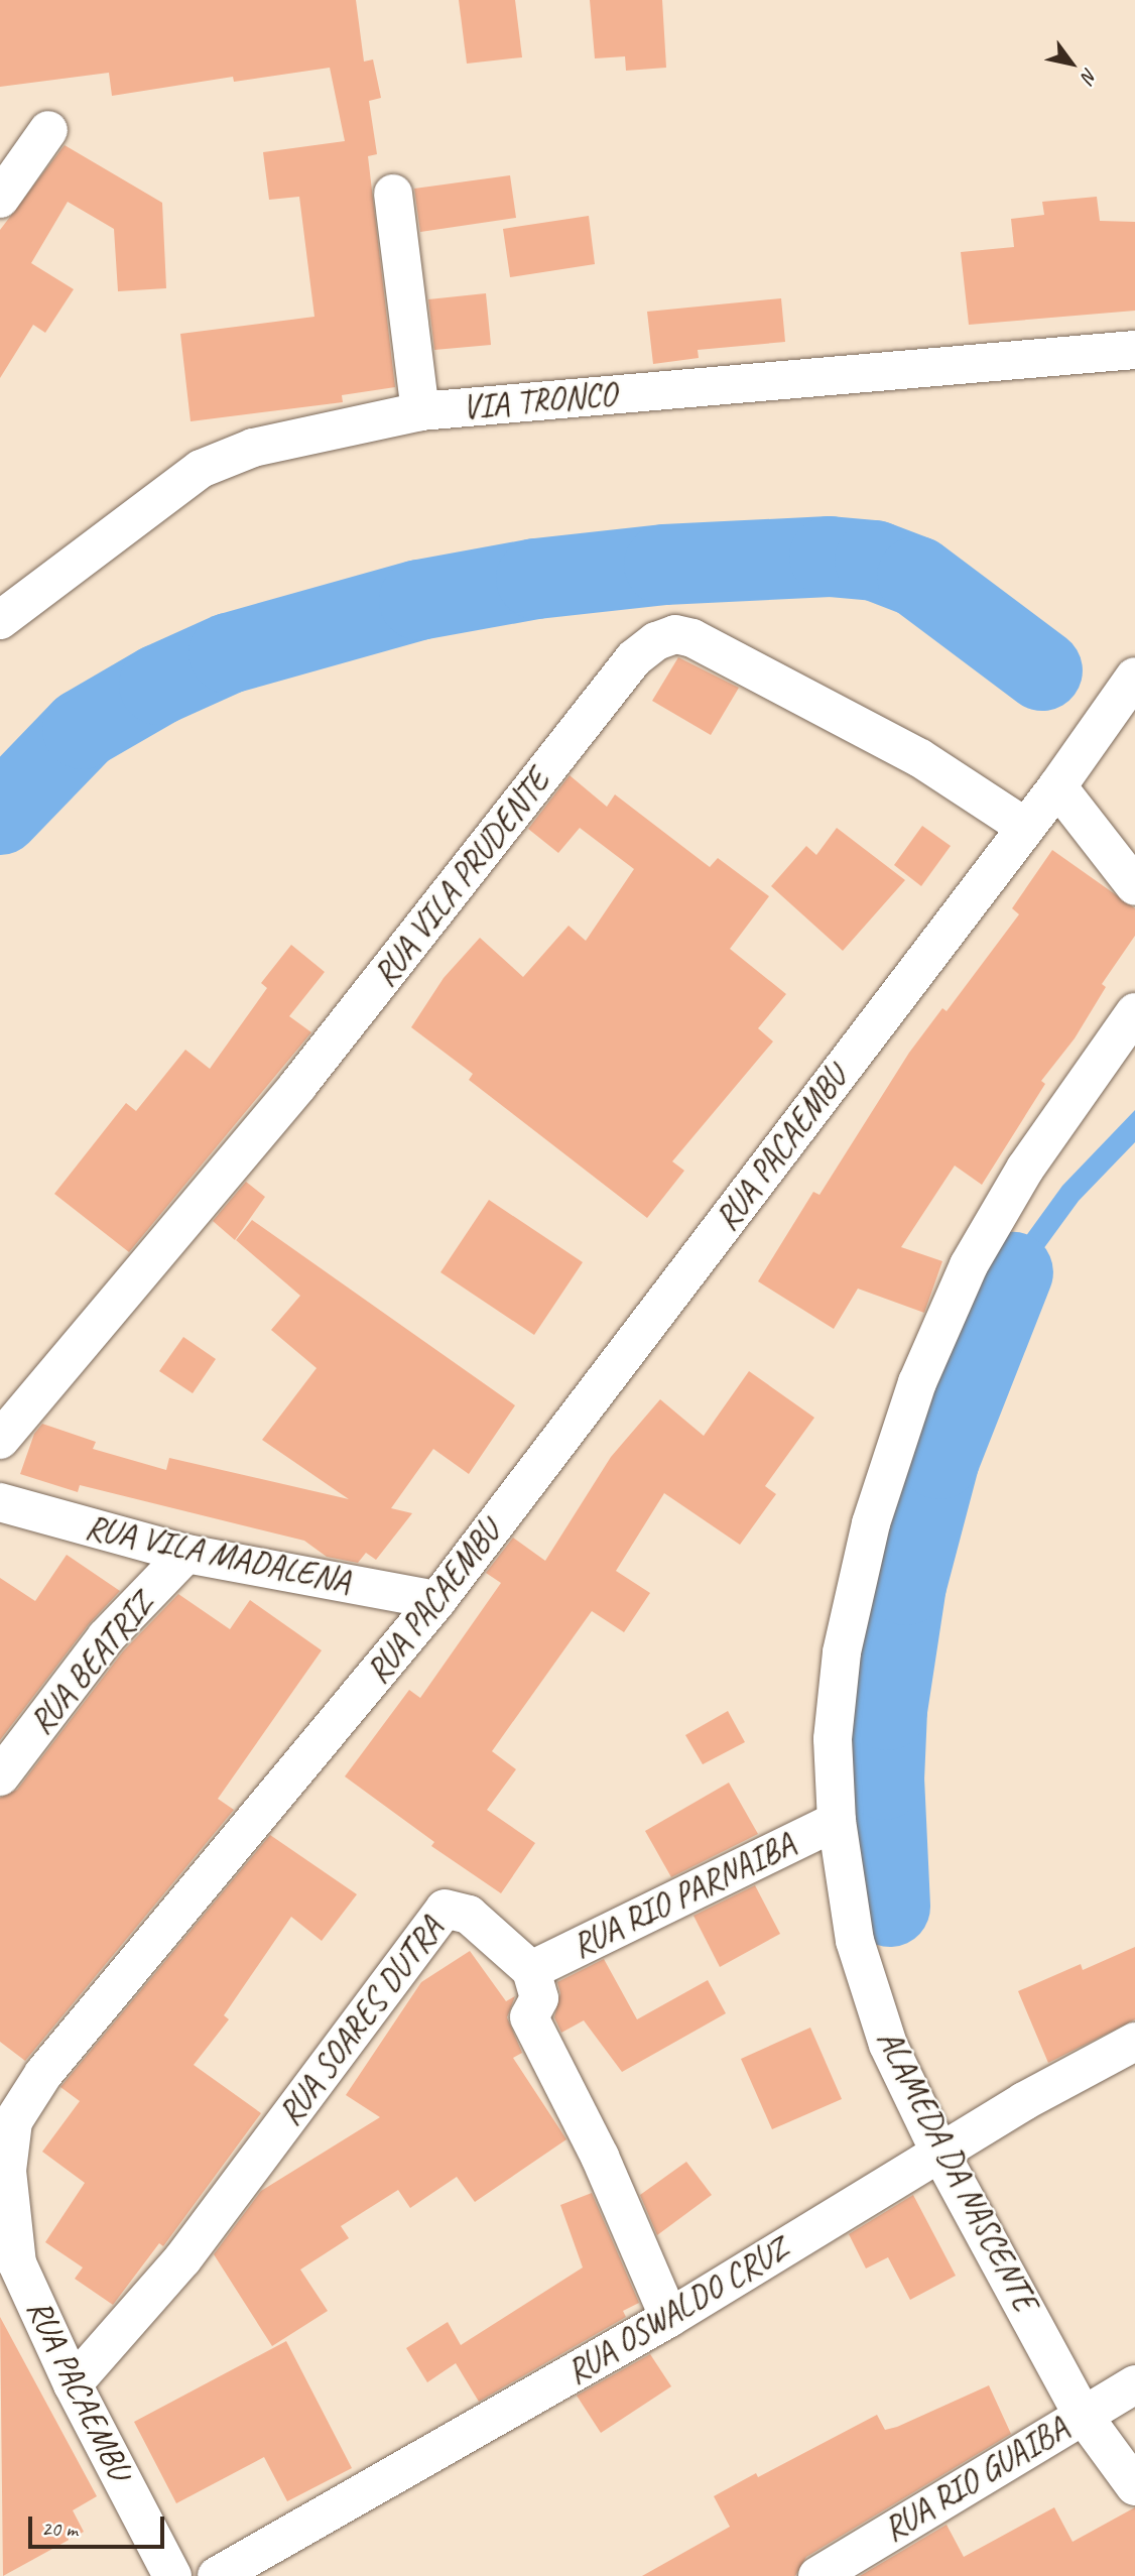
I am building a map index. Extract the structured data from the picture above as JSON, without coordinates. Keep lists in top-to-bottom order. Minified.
{"streets":{"street":["VIA TRONCO","RUA VILA PRUDENTE","RUA PACAEMBU","RUA VILA MADALENA","RUA BEATRIZ","RUA RIO PARNAIBA","RUA SOARES DUTRA","ALAMEDA DA NASCENTE","RUA OSWALDO CRUZ","RUA RIO GUAIBA"]},"crossings":[["RUA VILA PRUDENTE","RUA PACAEMBU"],["RUA PACAEMBU","RUA VILA MADALENA"],["RUA PACAEMBU","RUA SOARES DUTRA"],["RUA VILA MADALENA","RUA BEATRIZ"],["RUA RIO PARNAIBA","RUA SOARES DUTRA"],["RUA RIO PARNAIBA","ALAMEDA DA NASCENTE"],["ALAMEDA DA NASCENTE","RUA OSWALDO CRUZ"],["ALAMEDA DA NASCENTE","RUA RIO GUAIBA"]],"scale_bar":"20 m","north":"bottom right"}
